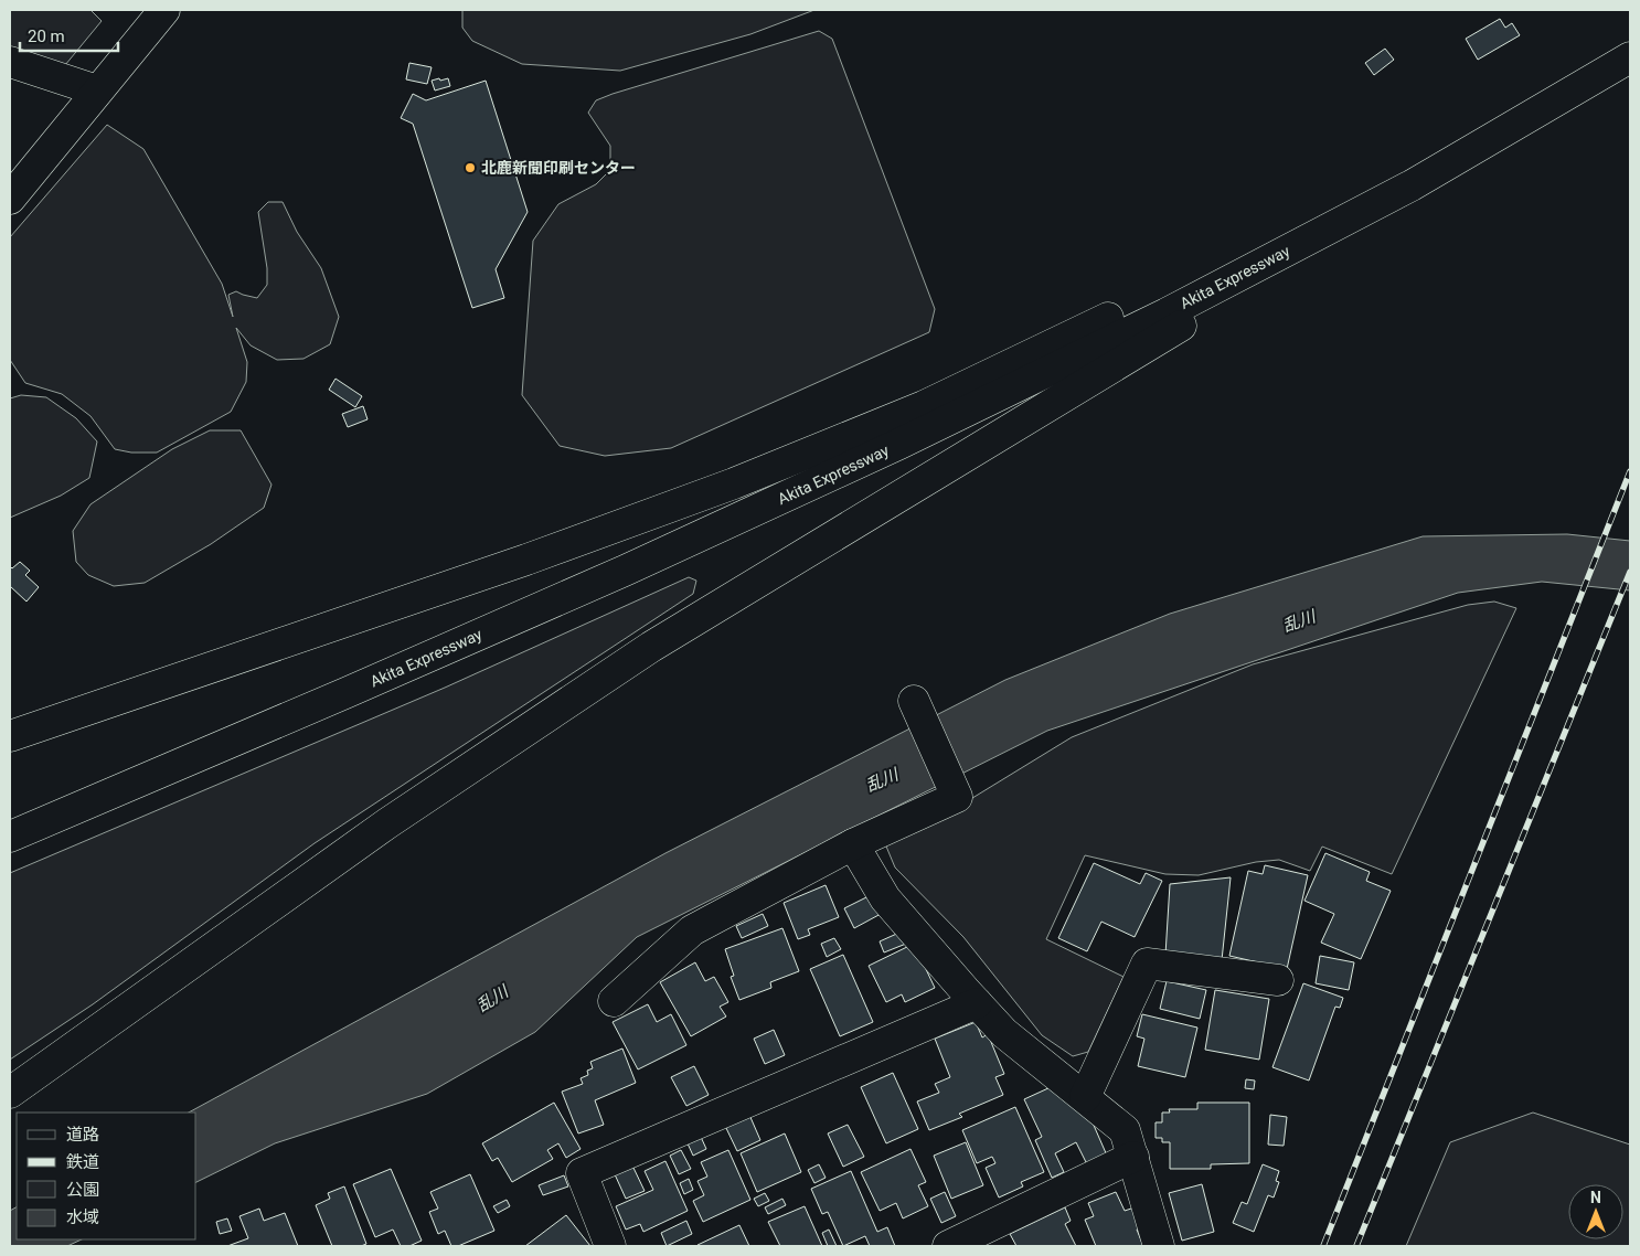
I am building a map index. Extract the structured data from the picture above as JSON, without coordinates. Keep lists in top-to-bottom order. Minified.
{"streets":{"main road":["Akita Expressway"]},"water":["乱川"],"places":["北鹿新聞印刷センター"],"legend":["道路","鉄道","公園","水域"],"scale_bar":"20 m","north":"top"}
